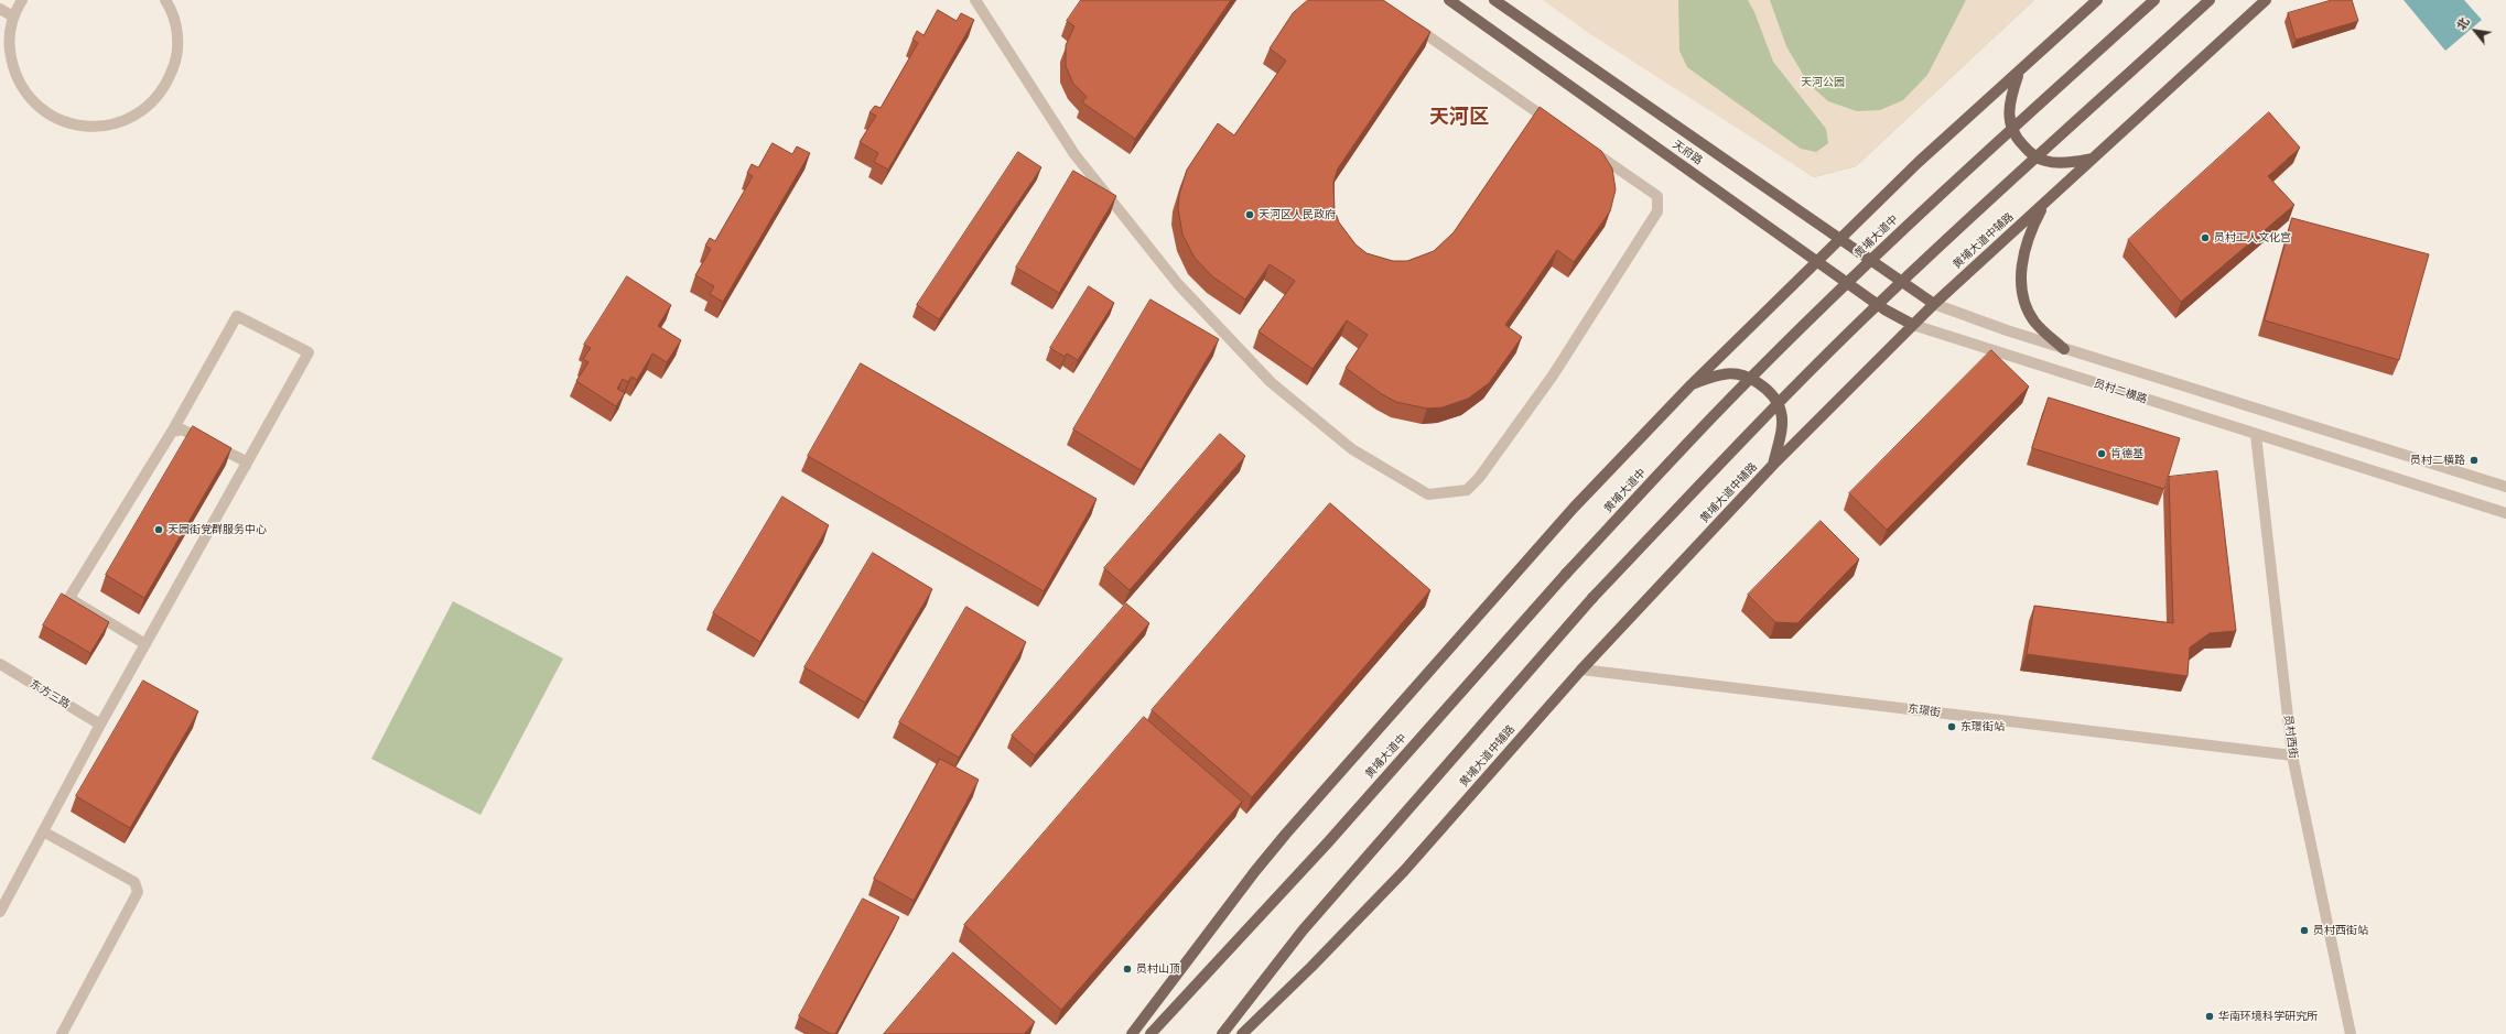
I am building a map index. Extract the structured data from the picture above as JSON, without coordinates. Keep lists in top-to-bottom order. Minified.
{"streets":{"main road":["天府路","黄埔大道中","黄埔大道中辅路"],"street":["员村二横路","东方三路","东璟街","员村西街"]},"crossings":[["天府路","黄埔大道中辅路"],["天府路","员村二横路"],["黄埔大道中辅路","员村二横路"],["黄埔大道中辅路","东璟街"],["员村二横路","员村西街"],["东璟街","员村西街"]],"districts":["天河区"],"parks":["天河公园"],"places":["天河区人民政府","员村工人文化宫","肯德基","员村二横路","天园街党群服务中心","东璟街站","员村西街站","员村山顶","华南环境科学研究所"],"north":"top left"}
